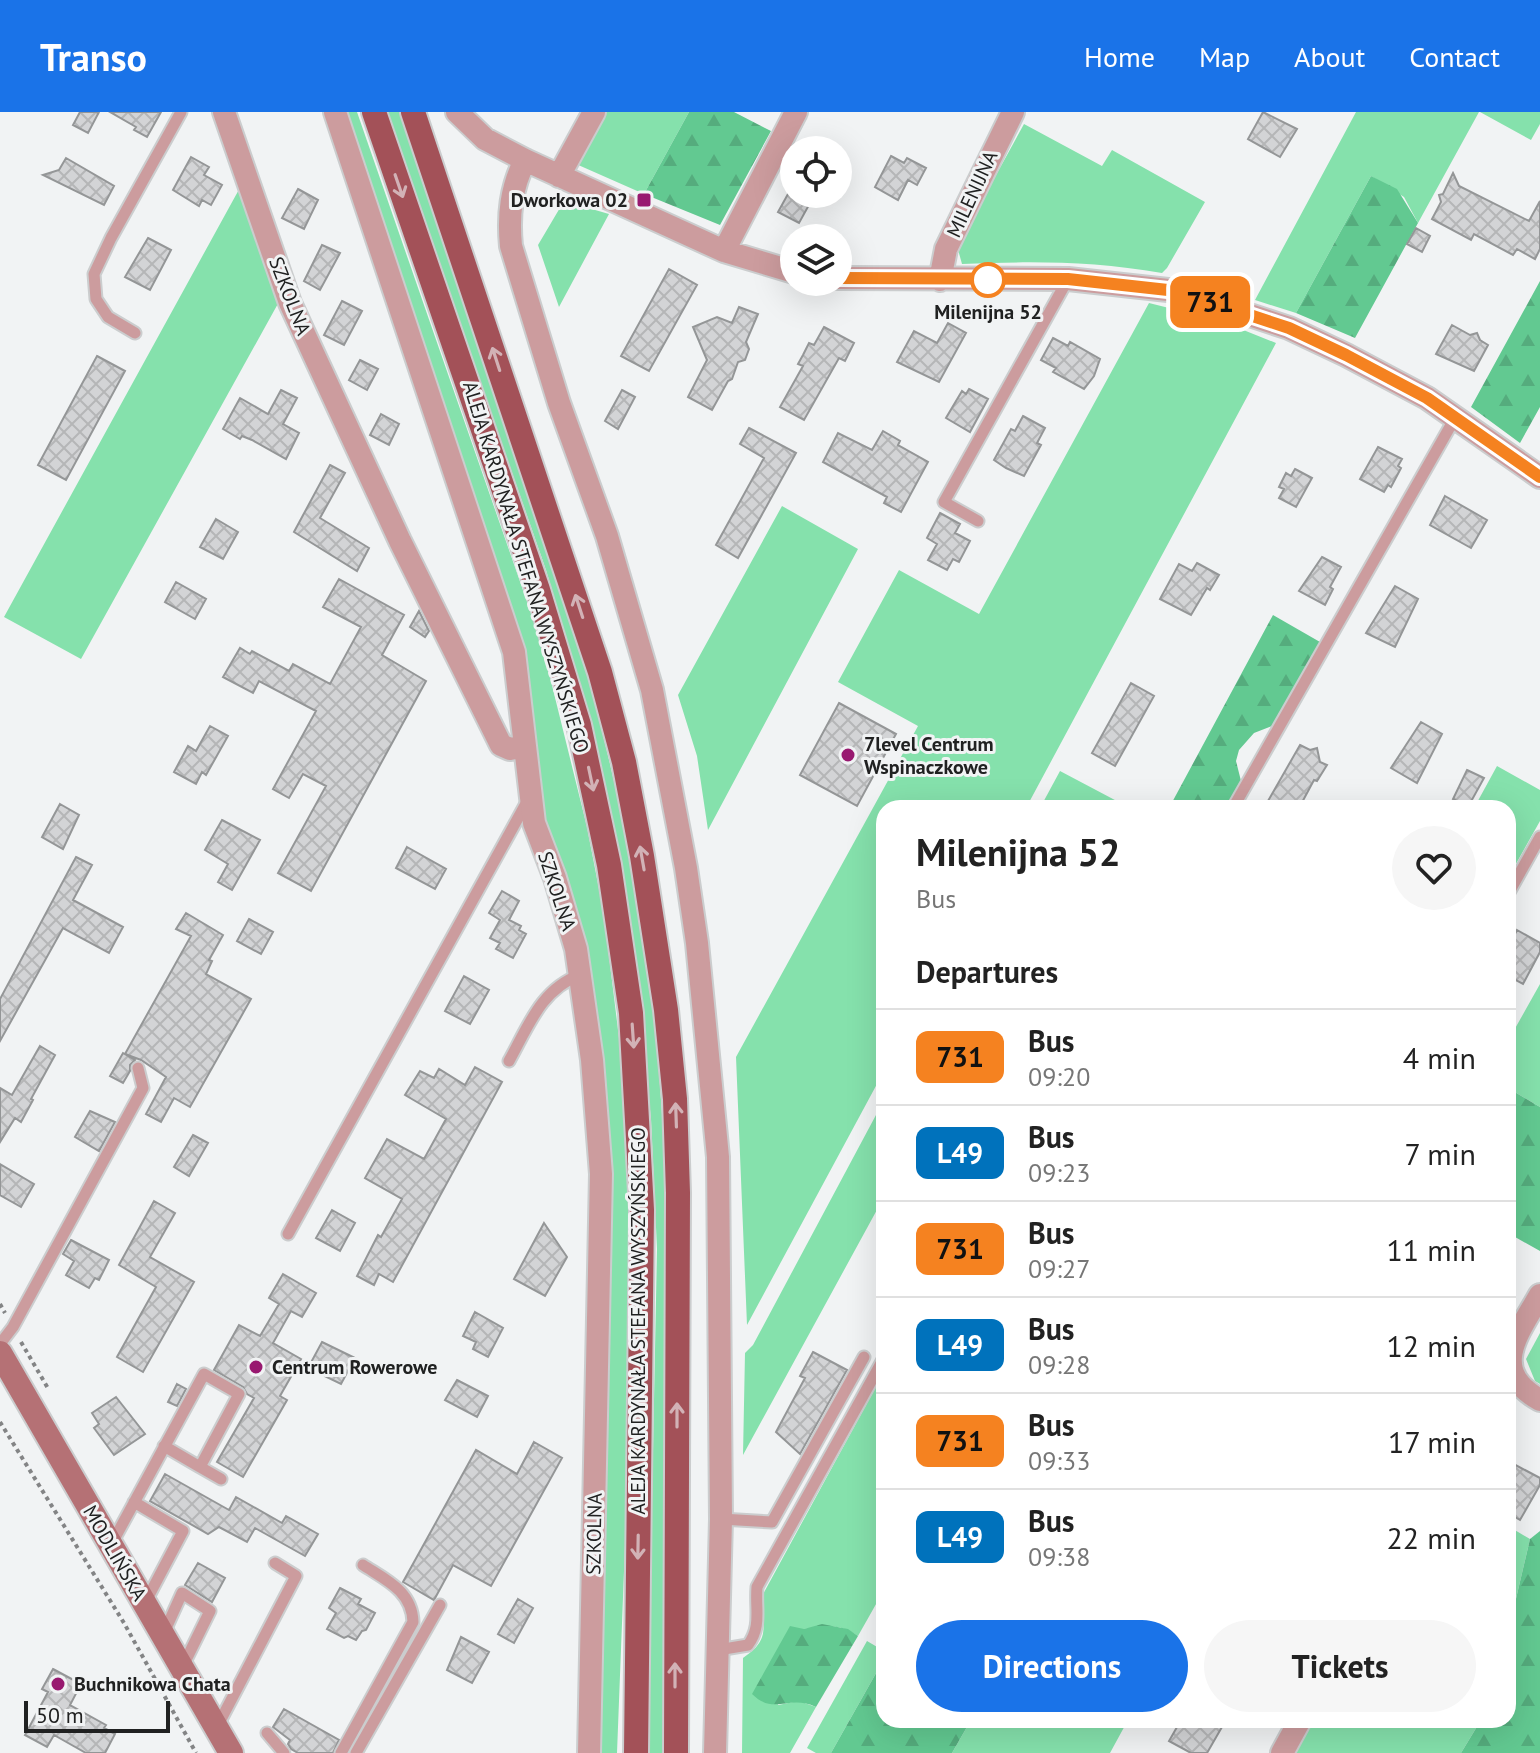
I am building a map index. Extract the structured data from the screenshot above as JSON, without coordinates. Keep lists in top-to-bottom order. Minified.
{"streets":{"main road":["ALEJA KARDYNAŁA STEFANA WYSZYŃSKIEGO","MODLIŃSKA"],"street":["MILENIJNA","SZKOLNA"]},"places":{"transit":["Dworkowa 02"],"other":["Milenijna 52","7level Centrum Wspinaczkowe","Centrum Rowerowe","Buchnikowa Chata"]},"lines":["bus line 731"],"scale_bar":"50 m","page":{"header":"Transo","nav":["Home","Map","About","Contact"],"on_map":"731","heading":[["Milenijna 52","Bus"],"Departures"],"list":[{"mark":"731","name":"Bus","note":"09:20","value":"4 min"},{"mark":"L49","name":"Bus","note":"09:23","value":"7 min"},{"mark":"731","name":"Bus","note":"09:27","value":"11 min"},{"mark":"L49","name":"Bus","note":"09:28","value":"12 min"},{"mark":"731","name":"Bus","note":"09:33","value":"17 min"},{"mark":"L49","name":"Bus","note":"09:38","value":"22 min"}],"buttons":["Directions","Tickets"],"scale":"50 m"}}
